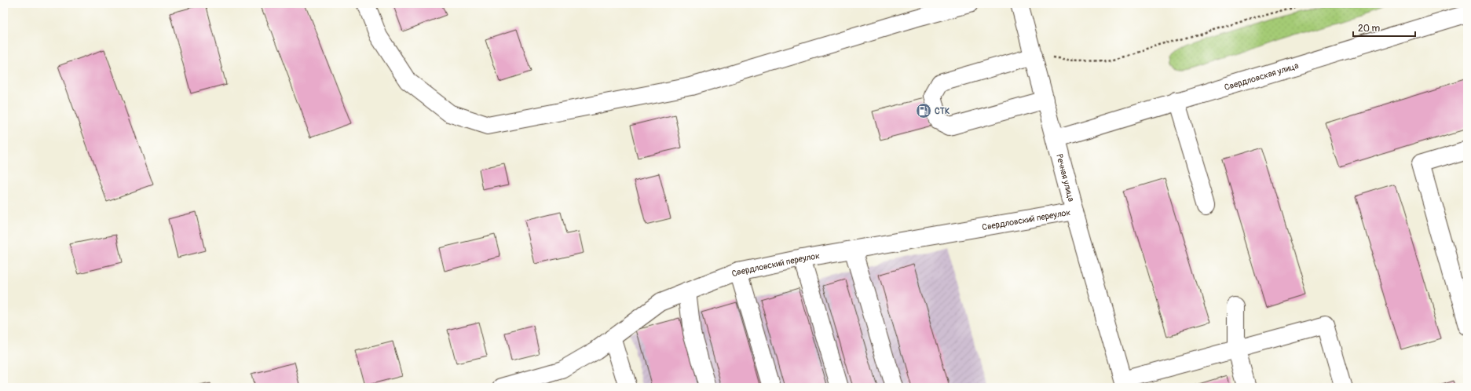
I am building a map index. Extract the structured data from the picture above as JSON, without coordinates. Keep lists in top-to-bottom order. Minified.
{"streets":{"street":["Свердловская улица","Речная улица","Свердловский переулок"]},"crossings":[["Свердловская улица","Речная улица"],["Речная улица","Свердловский переулок"]],"places":{"fuel station":["СТК"]},"scale_bar":"20 m"}
